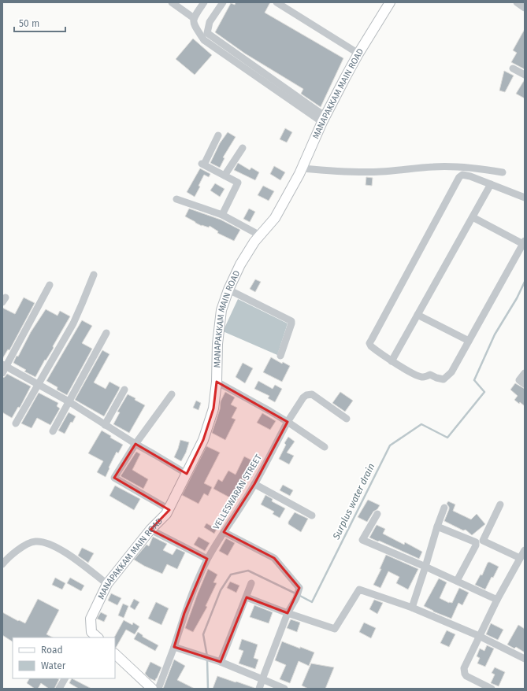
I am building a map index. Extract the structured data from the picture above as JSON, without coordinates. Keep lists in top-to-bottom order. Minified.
{"streets":{"main road":["MANAPAKKAM MAIN ROAD"],"street":["VELLESWARAN STREET"]},"water":["Surplus water drain"],"legend":["Road","Water"],"scale_bar":"50 m"}
